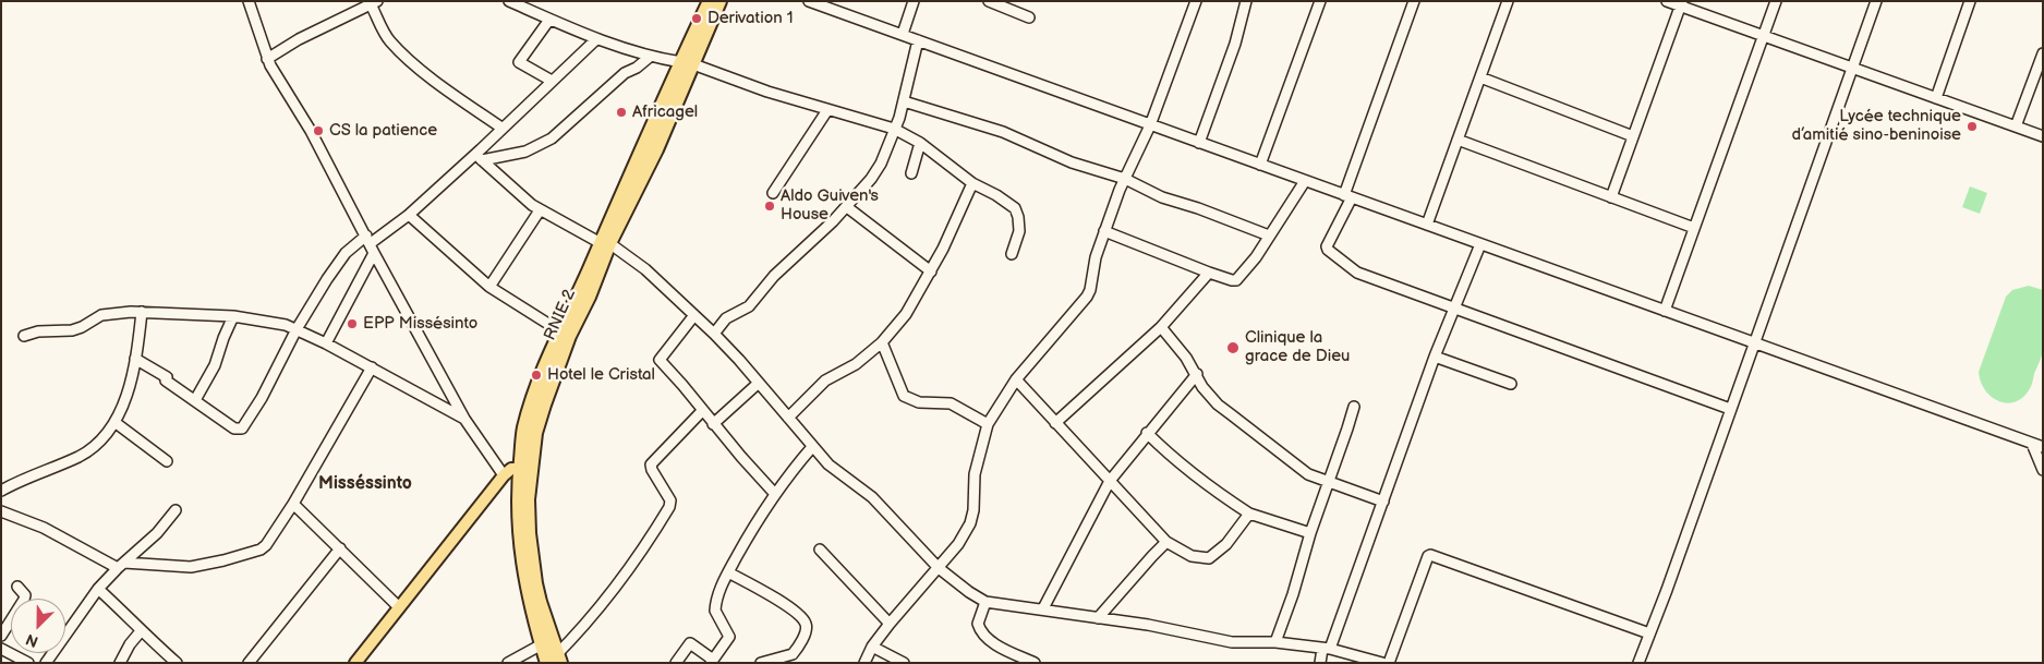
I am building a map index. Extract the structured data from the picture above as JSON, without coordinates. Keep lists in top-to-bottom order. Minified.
{"streets":{"highway":["RNIE 2"]},"districts":["Misséssinto"],"places":["Derivation 1","Africagel","Lycée technique d’amitié sino-beninoise","CS la patience","Aldo Guiven's House","EPP Missésinto","Clinique la grace de Dieu","Hotel le Cristal"],"north":"bottom left"}
